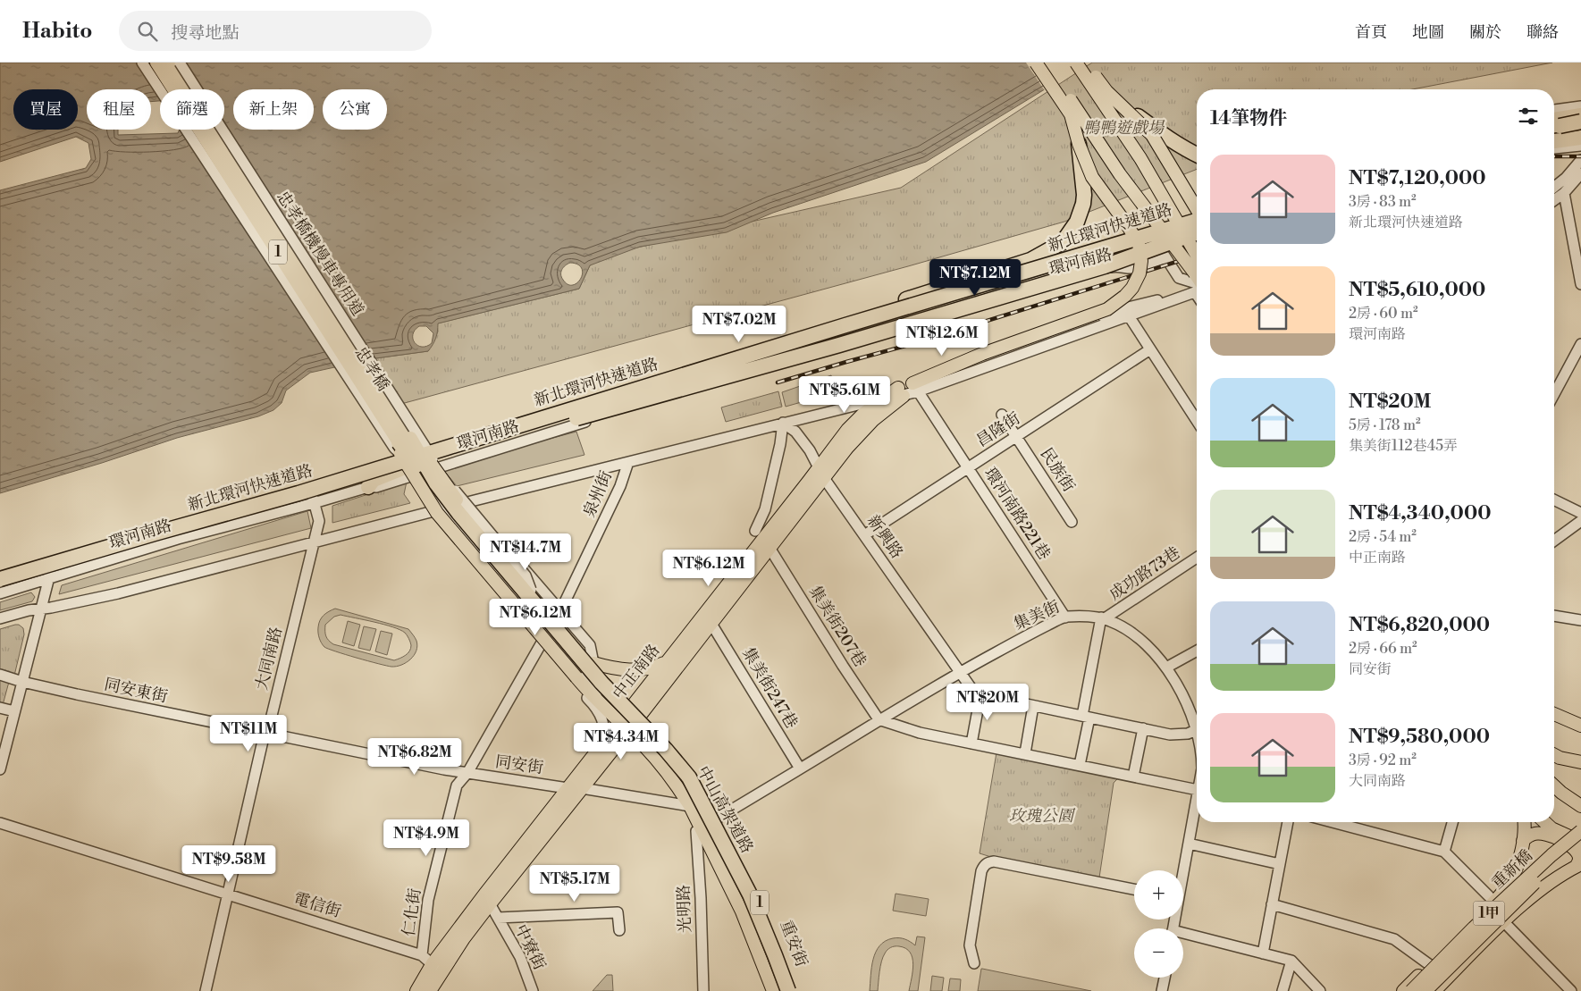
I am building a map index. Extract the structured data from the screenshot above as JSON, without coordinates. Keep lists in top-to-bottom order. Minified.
{"streets":{"highway":["新北環河快速道路","1","中山高架道路"],"main road":["忠孝橋","中正南路","重新橋","1甲","重安街"],"street":["忠孝橋機慢車專用道","環河南路","昌隆街","民族街","泉州街","環河南路221巷","新興路","成功路73巷","集美街","集美街207巷","大同南路","集美街247巷","同安東街","同安街","電信街","光明路","仁化街","中寮街"]},"crossings":[["1","忠孝橋"],["1","集美街"],["1","中正南路"],["1","同安街"],["1","光明路"],["忠孝橋機慢車專用道","忠孝橋"],["環河南路","大同南路"],["環河南路","重安街"],["忠孝橋","中山高架道路"],["忠孝橋","重安街"],["昌隆街","民族街"],["昌隆街","環河南路221巷"],["昌隆街","新興路"],["泉州街","重安街"],["環河南路221巷","集美街"],["新興路","集美街"],["新興路","中正南路"],["成功路73巷","集美街"],["集美街","集美街207巷"],["集美街","集美街247巷"],["集美街","光明路"],["集美街","重安街"],["集美街207巷","中正南路"],["大同南路","同安東街"],["大同南路","同安街"],["大同南路","電信街"],["中正南路","集美街247巷"],["中正南路","同安街"],["中正南路","電信街"],["中正南路","重安街"],["中正南路","中寮街"],["同安東街","同安街"],["同安街","仁化街"],["電信街","仁化街"]],"parks":["鴨鴨遊戲場","玫瑰公園"],"page":{"header":"Habito","search":"搜尋地點","nav":["首頁","地圖","關於","聯絡"],"chip":["買屋","租屋","篩選","新上架","公寓"],"heading":"14筆物件","list":[{"name":"NT$7,120,000","note":"3房 · 83 m² · 新北環河快速道路"},{"name":"NT$5,610,000","note":"2房 · 60 m² · 環河南路"},{"name":"NT$20M","note":"5房 · 178 m² · 集美街112巷45弄"},{"name":"NT$4,340,000","note":"2房 · 54 m² · 中正南路"},{"name":"NT$6,820,000","note":"2房 · 66 m² · 同安街"},{"name":"NT$9,580,000","note":"3房 · 92 m² · 大同南路"}],"price":["NT$7.12M","NT$7.02M","NT$12.6M","NT$5.61M","NT$14.7M","NT$6.12M","NT$6.12M","NT$20M","NT$11M","NT$4.34M","NT$6.82M","NT$4.9M","NT$9.58M","NT$5.17M"],"map_buttons":["+","−"]}}
